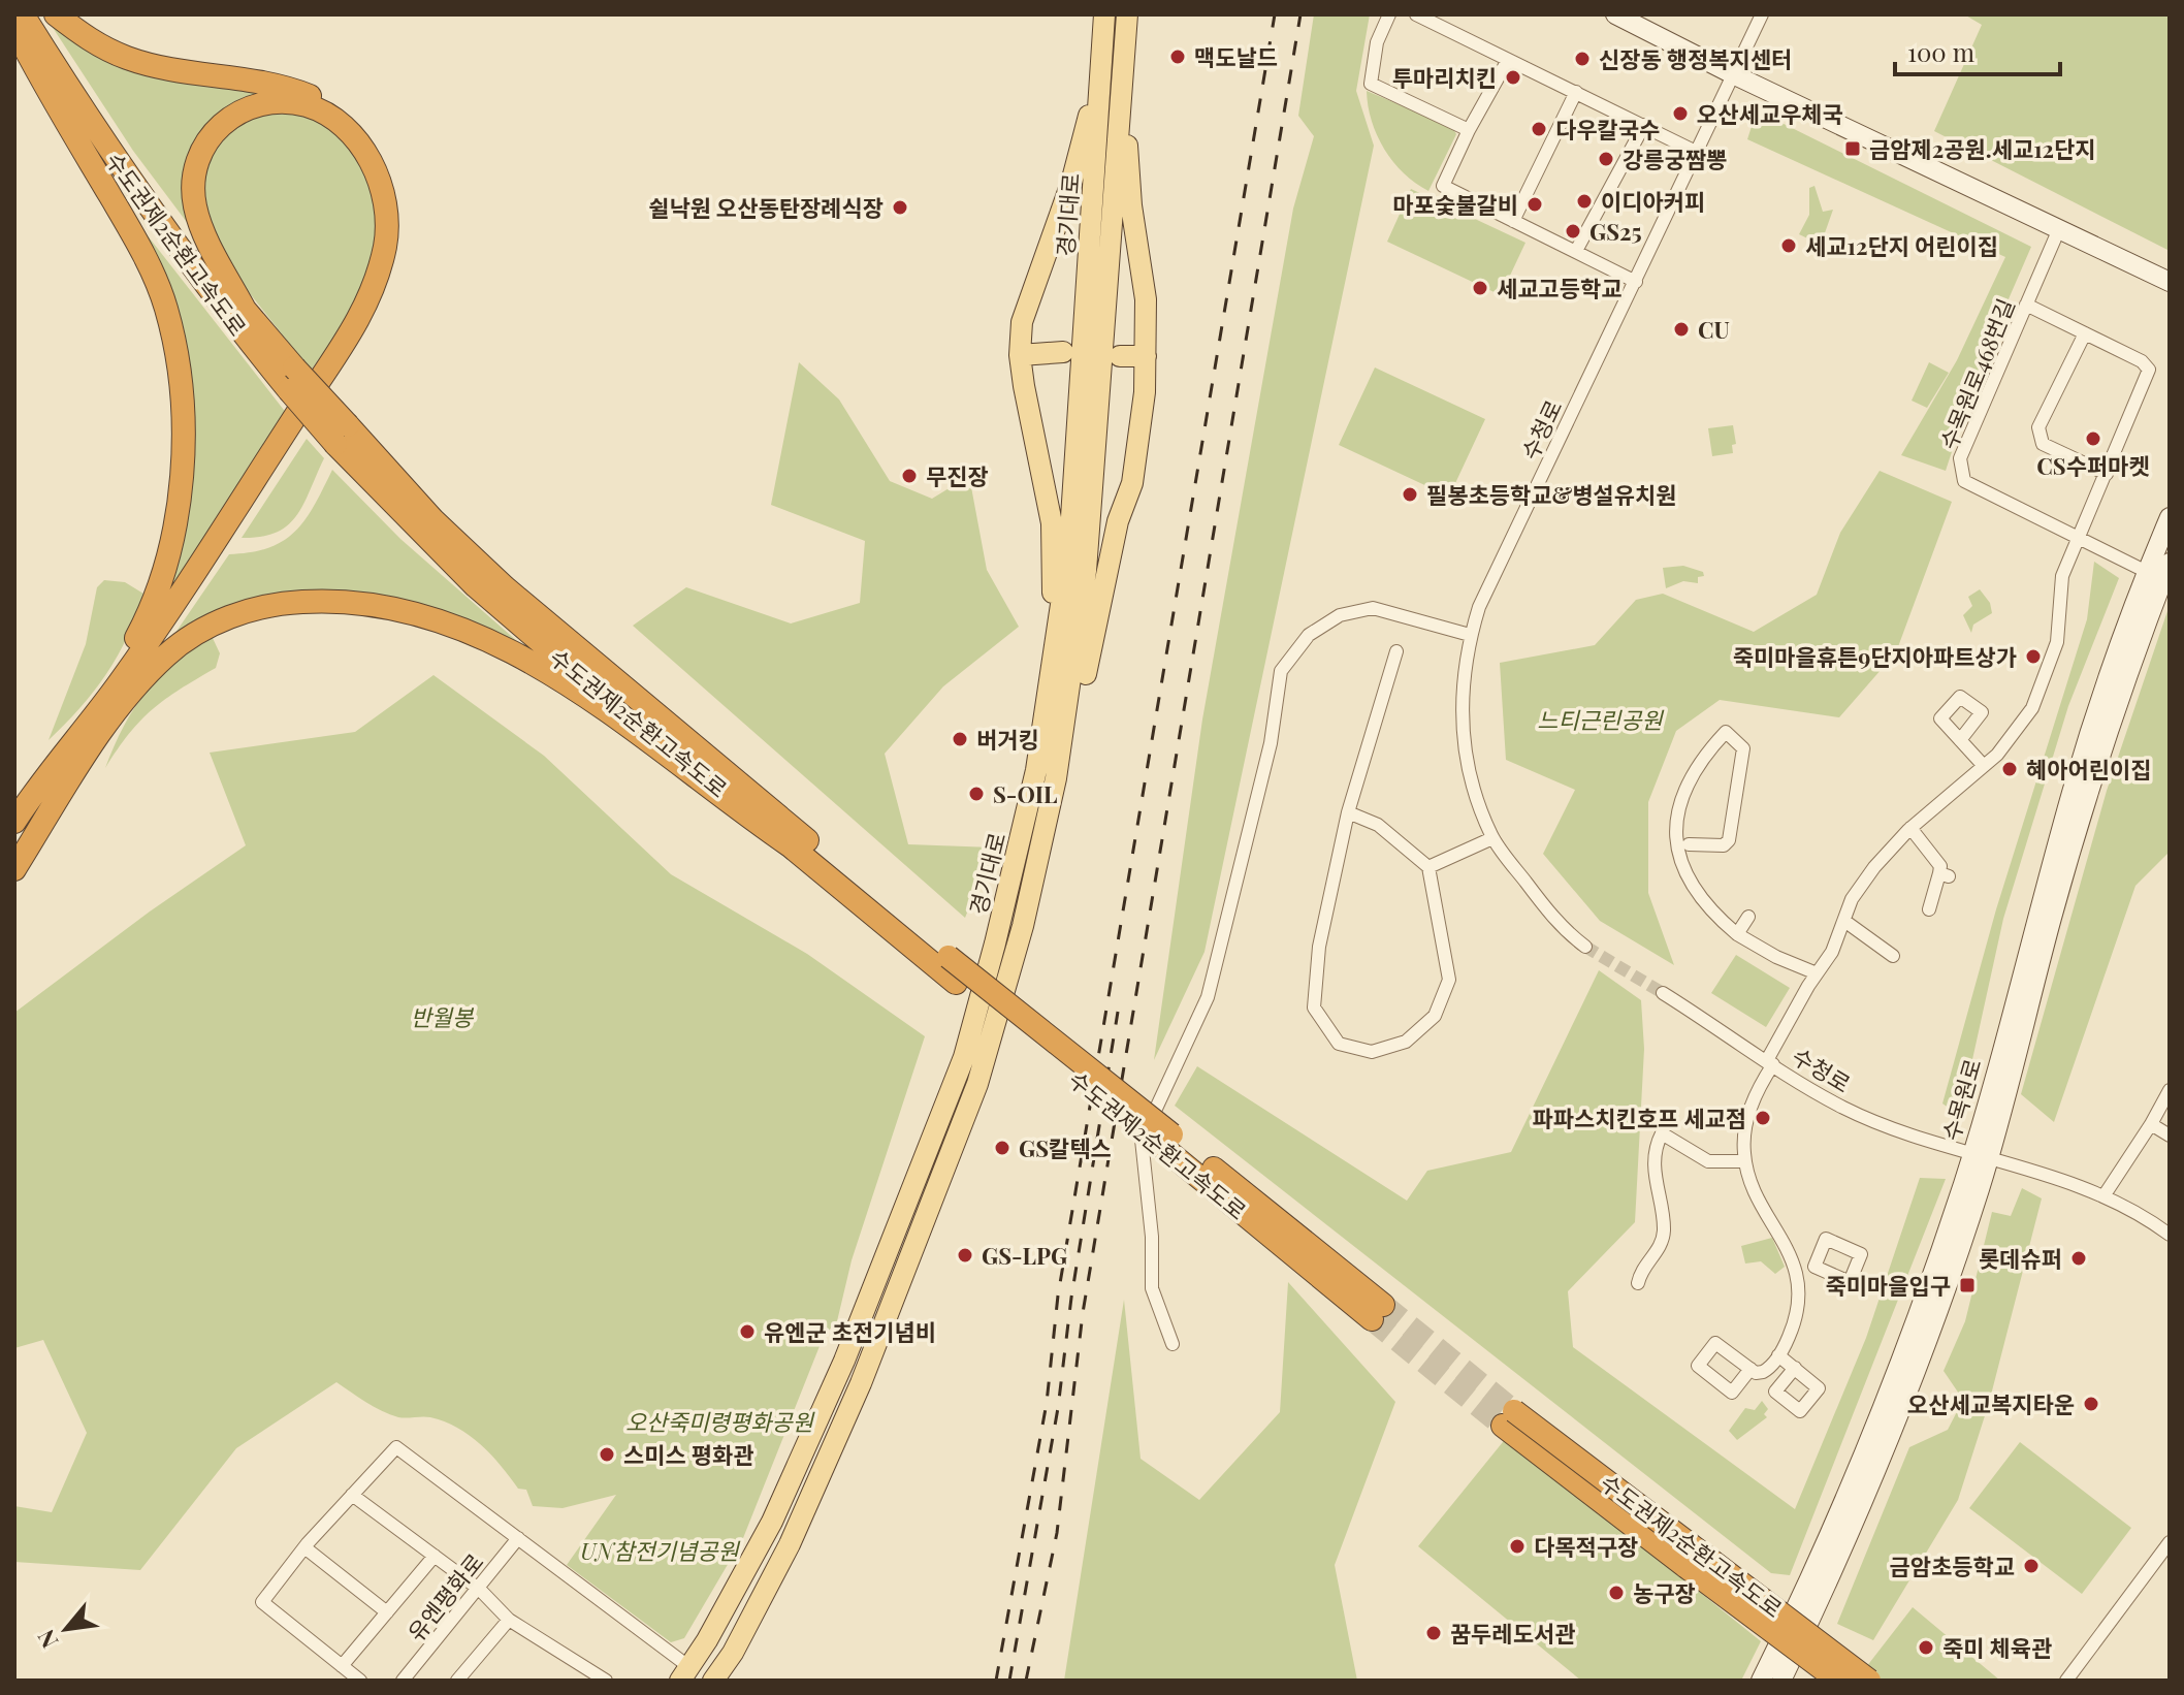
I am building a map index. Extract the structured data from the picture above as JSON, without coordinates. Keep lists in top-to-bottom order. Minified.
{"streets":{"highway":["수도권제2순환고속도로"],"main road":["경기대로"],"street":["수목원로468번길","수청로","수목원로","유엔평화로"]},"crossings":[["수목원로468번길","수목원로"],["수청로","수목원로"]],"parks":["느티근린공원","반월봉","오산죽미령평화공원","UN참전기념공원"],"places":{"other":["맥도날드","신장동 행정복지센터","투마리치킨","오산세교우체국","다우칼국수","강릉궁짬뽕","이디아커피","마포숯불갈비","쉴낙원 오산동탄장례식장","GS25","세교12단지 어린이집","세교고등학교","CU","CS수퍼마켓","무진장","필봉초등학교&병설유치원","죽미마을휴튼9단지아파트상가","버거킹","혜아어린이집","S-OIL","파파스치킨호프 세교점","GS칼텍스","GS-LPG","롯데슈퍼","유엔군 초전기념비","오산세교복지타운","스미스 평화관","다목적구장","금암초등학교","농구장","꿈두레도서관","죽미 체육관"],"transit":["금암제2공원.세교12단지","죽미마을입구"]},"scale_bar":"100 m","north":"bottom left"}
